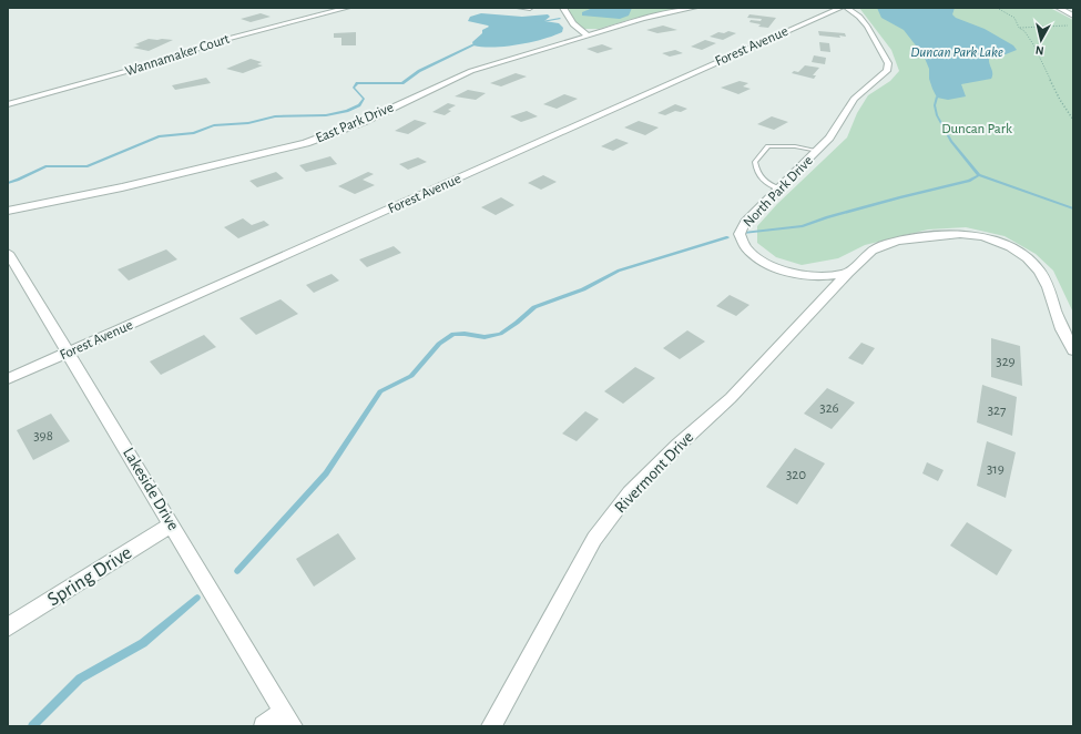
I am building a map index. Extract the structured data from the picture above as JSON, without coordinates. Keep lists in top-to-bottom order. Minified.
{"streets":{"street":["Forest Avenue","Wannamaker Court","East Park Drive","North Park Drive","Rivermont Drive","Lakeside Drive","Spring Drive"]},"crossings":[["Forest Avenue","Lakeside Drive"],["North Park Drive","Rivermont Drive"],["Lakeside Drive","Spring Drive"]],"water":["Duncan Park Lake"],"parks":["Duncan Park"],"house_numbers":["329","326","327","398","319","320"],"north":"bottom"}
